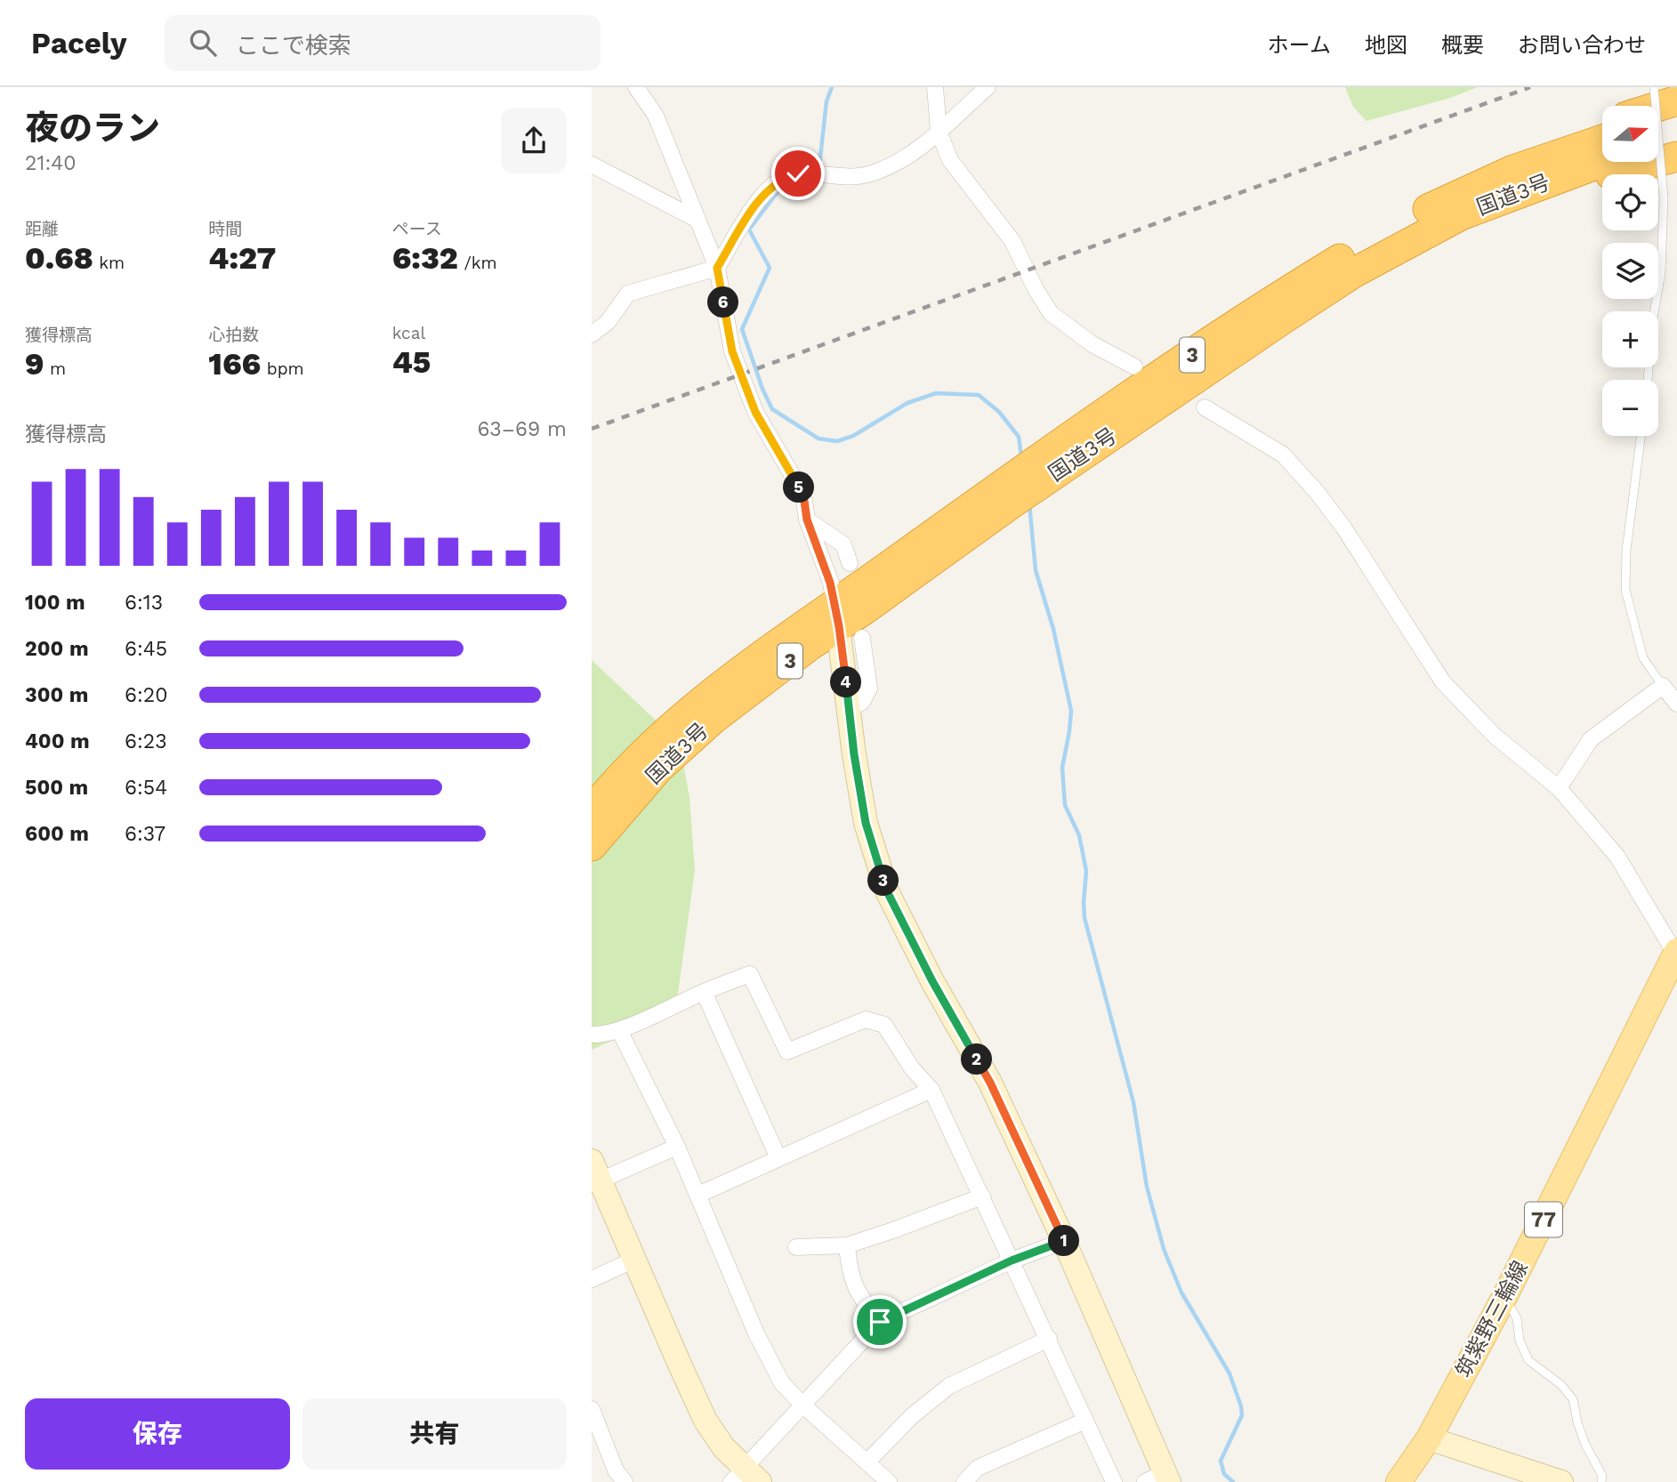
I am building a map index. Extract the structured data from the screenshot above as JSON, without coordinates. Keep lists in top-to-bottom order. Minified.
{"streets":{"highway":["国道3号","3"],"main road":["77","筑紫野三輪線"]},"north":"right","page":{"header":"Pacely","search":"ここで検索","nav":["ホーム","地図","概要","お問い合わせ"],"heading":["夜のラン","21:40"],"map_buttons":["+","−"],"stats":[["距離","0.68 km"],["時間","4:27"],["ペース","6:32 /km"],["獲得標高","9 m"],["心拍数","166 bpm"],["kcal","45"]],"pins":["6","5","4","3","2","1"],"chart":["獲得標高","63–69 m"],"list":[{"name":"100 m","note":"6:13"},{"name":"200 m","note":"6:45"},{"name":"300 m","note":"6:20"},{"name":"400 m","note":"6:23"},{"name":"500 m","note":"6:54"},{"name":"600 m","note":"6:37"}],"buttons":["保存","共有"]}}
